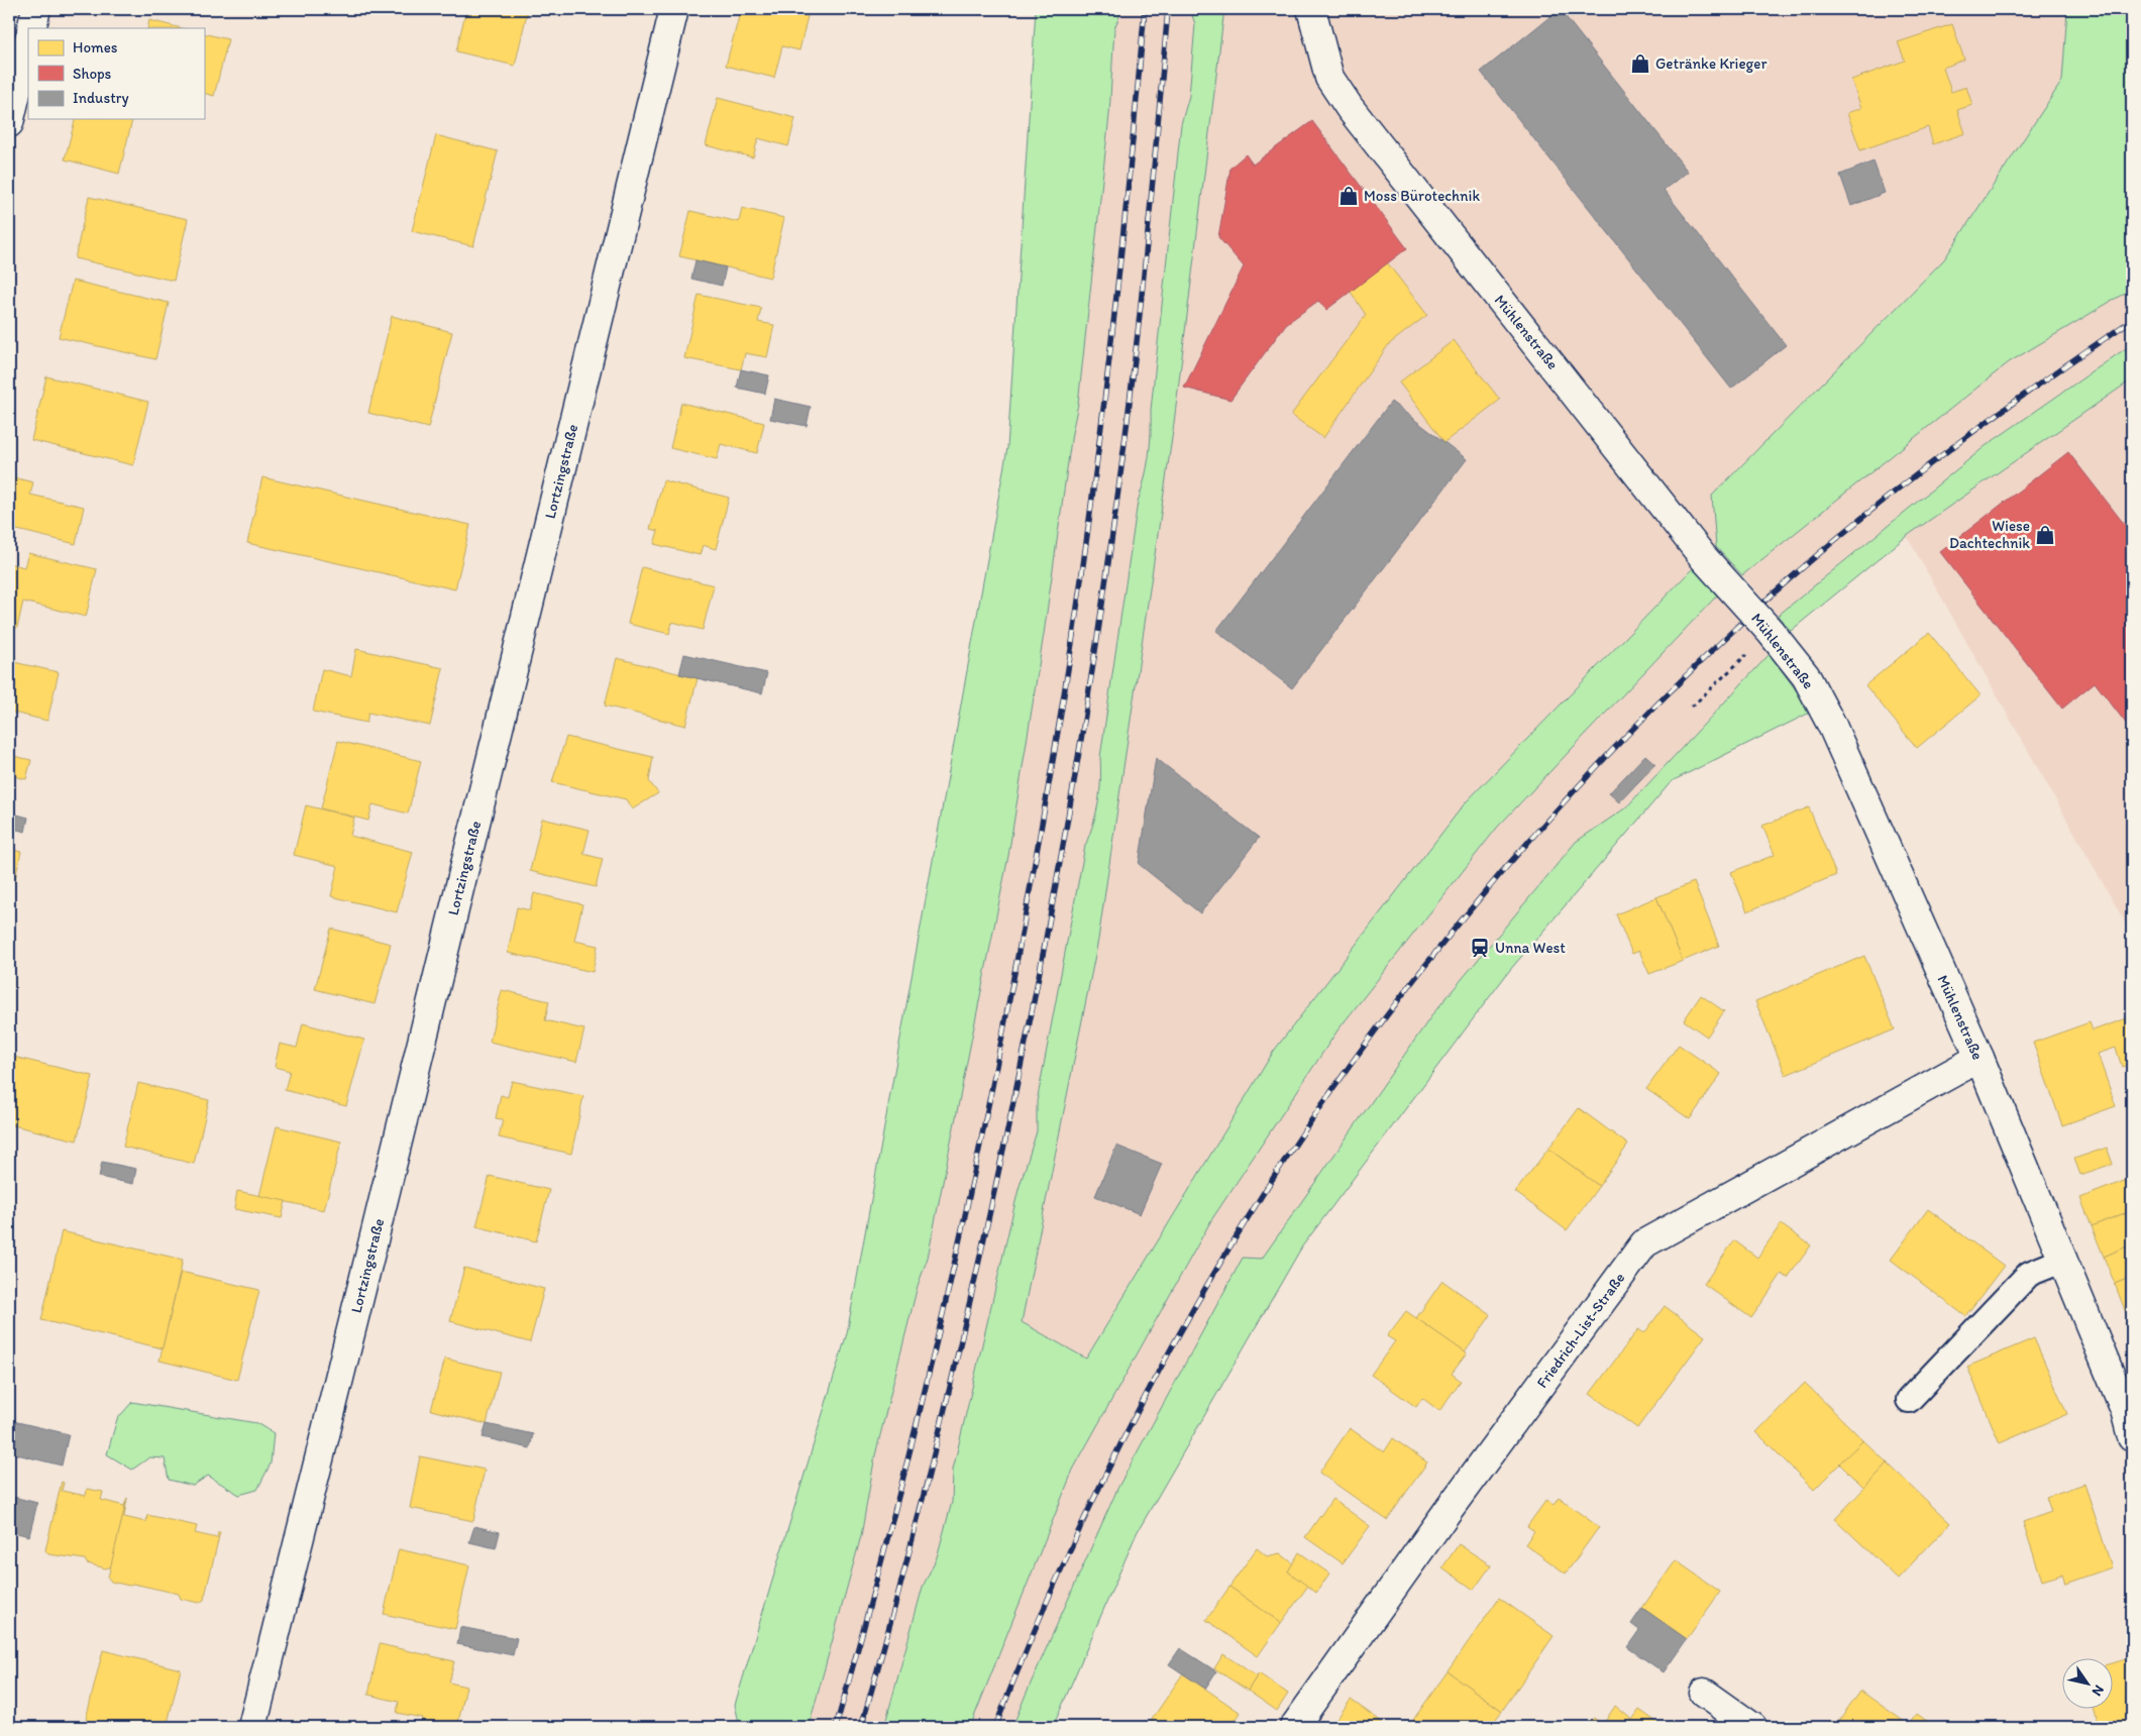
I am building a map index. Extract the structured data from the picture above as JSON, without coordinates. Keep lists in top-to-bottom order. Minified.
{"streets":{"street":["Mühlenstraße","Lortzingstraße","Friedrich-List-Straße"]},"crossings":[["Mühlenstraße","Friedrich-List-Straße"]],"places":{"shop":["Getränke Krieger","Moss Bürotechnik","Wiese Dachtechnik"],"station":["Unna West"]},"legend":["Homes","Shops","Industry"],"north":"bottom right"}
